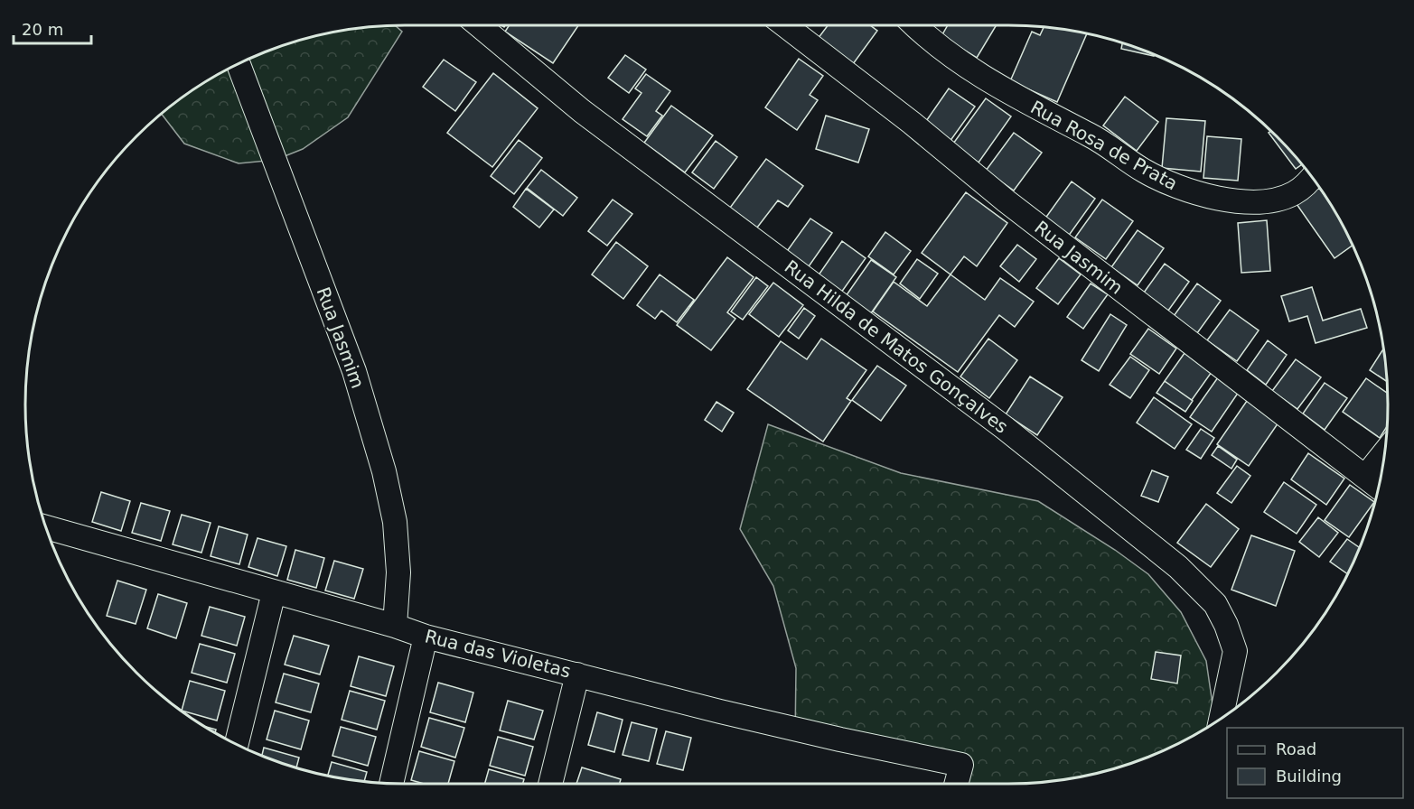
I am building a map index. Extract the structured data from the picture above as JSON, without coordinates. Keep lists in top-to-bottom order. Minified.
{"streets":{"street":["Rua Rosa de Prata","Rua Jasmim","Rua Hilda de Matos Gonçalves","Rua das Violetas"]},"crossings":[["Rua Jasmim","Rua das Violetas"]],"legend":["Road","Building"],"scale_bar":"20 m"}
